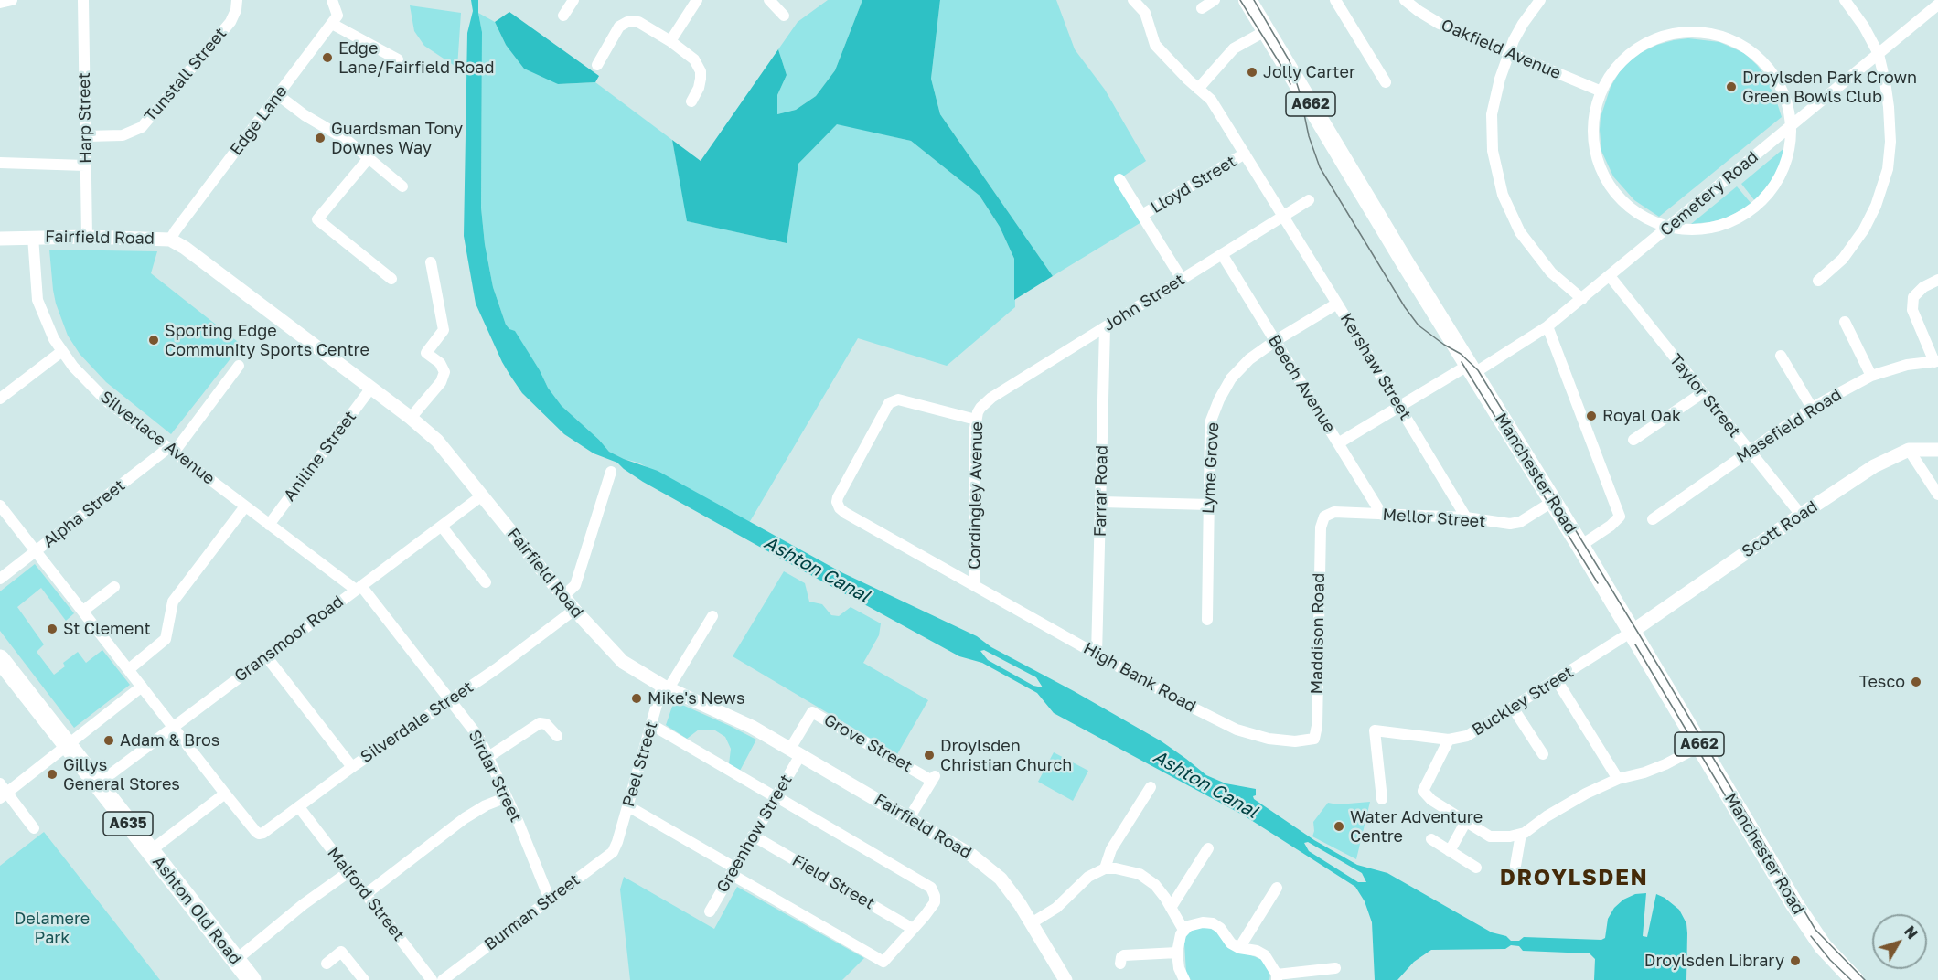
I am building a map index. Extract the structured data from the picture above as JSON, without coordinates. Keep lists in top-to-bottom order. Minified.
{"streets":{"highway":["A635","Ashton Old Road"],"main road":["A662","Manchester Road"],"street":["Oakfield Avenue","Tunstall Street","Harp Street","Edge Lane","Lloyd Street","Cemetery Road","Fairfield Road","John Street","Kershaw Street","Beech Avenue","Taylor Street","Masefield Road","Silverlace Avenue","Aniline Street","Lyme Grove","Farrar Road","Cordingley Avenue","Alpha Street","Mellor Street","Scott Road","Maddison Road","Gransmoor Road","High Bank Road","Buckley Street","Silverdale Street","Grove Street","Peel Street","Sirdar Street","Greenhow Street","Field Street","Malford Street","Burman Street"]},"crossings":[["Oakfield Avenue","Cemetery Road"],["Tunstall Street","Harp Street"],["Harp Street","Fairfield Road"],["Edge Lane","Fairfield Road"],["Lloyd Street","Kershaw Street"],["Cemetery Road","Kershaw Street"],["Cemetery Road","Beech Avenue"],["Cemetery Road","Taylor Street"],["Cemetery Road","Manchester Road"],["Fairfield Road","Silverlace Avenue"],["Fairfield Road","Aniline Street"],["Fairfield Road","Gransmoor Road"],["Fairfield Road","Silverdale Street"],["Fairfield Road","Grove Street"],["Fairfield Road","Peel Street"],["Fairfield Road","Greenhow Street"],["John Street","Kershaw Street"],["John Street","Beech Avenue"],["John Street","Farrar Road"],["John Street","Cordingley Avenue"],["Kershaw Street","Lyme Grove"],["Kershaw Street","Mellor Street"],["Beech Avenue","Lyme Grove"],["Beech Avenue","Mellor Street"],["Taylor Street","Masefield Road"],["Taylor Street","Scott Road"],["Silverlace Avenue","Aniline Street"],["Silverlace Avenue","Alpha Street"],["Silverlace Avenue","Gransmoor Road"],["Silverlace Avenue","Sirdar Street"],["Manchester Road","Mellor Street"],["Manchester Road","Scott Road"],["Manchester Road","Buckley Street"],["Farrar Road","High Bank Road"],["Cordingley Avenue","High Bank Road"],["Mellor Street","Maddison Road"],["Scott Road","Buckley Street"],["Maddison Road","High Bank Road"],["Gransmoor Road","Sirdar Street"],["Gransmoor Road","Ashton Old Road"],["Silverdale Street","Sirdar Street"],["Silverdale Street","Malford Street"],["Grove Street","Greenhow Street"],["Peel Street","Burman Street"],["Sirdar Street","Burman Street"],["Greenhow Street","Field Street"]],"districts":["DROYLSDEN"],"water":["Ashton Canal"],"parks":["Delamere Park"],"places":["Edge Lane/Fairfield Road","Jolly Carter","Droylsden Park Crown Green Bowls Club","Guardsman Tony Downes Way","Sporting Edge Community Sports Centre","Royal Oak","St Clement","Tesco","Mike's News","Adam & Bros","Droylsden Christian Church","Gillys General Stores","Water Adventure Centre","Droylsden Library"],"north":"top right"}
